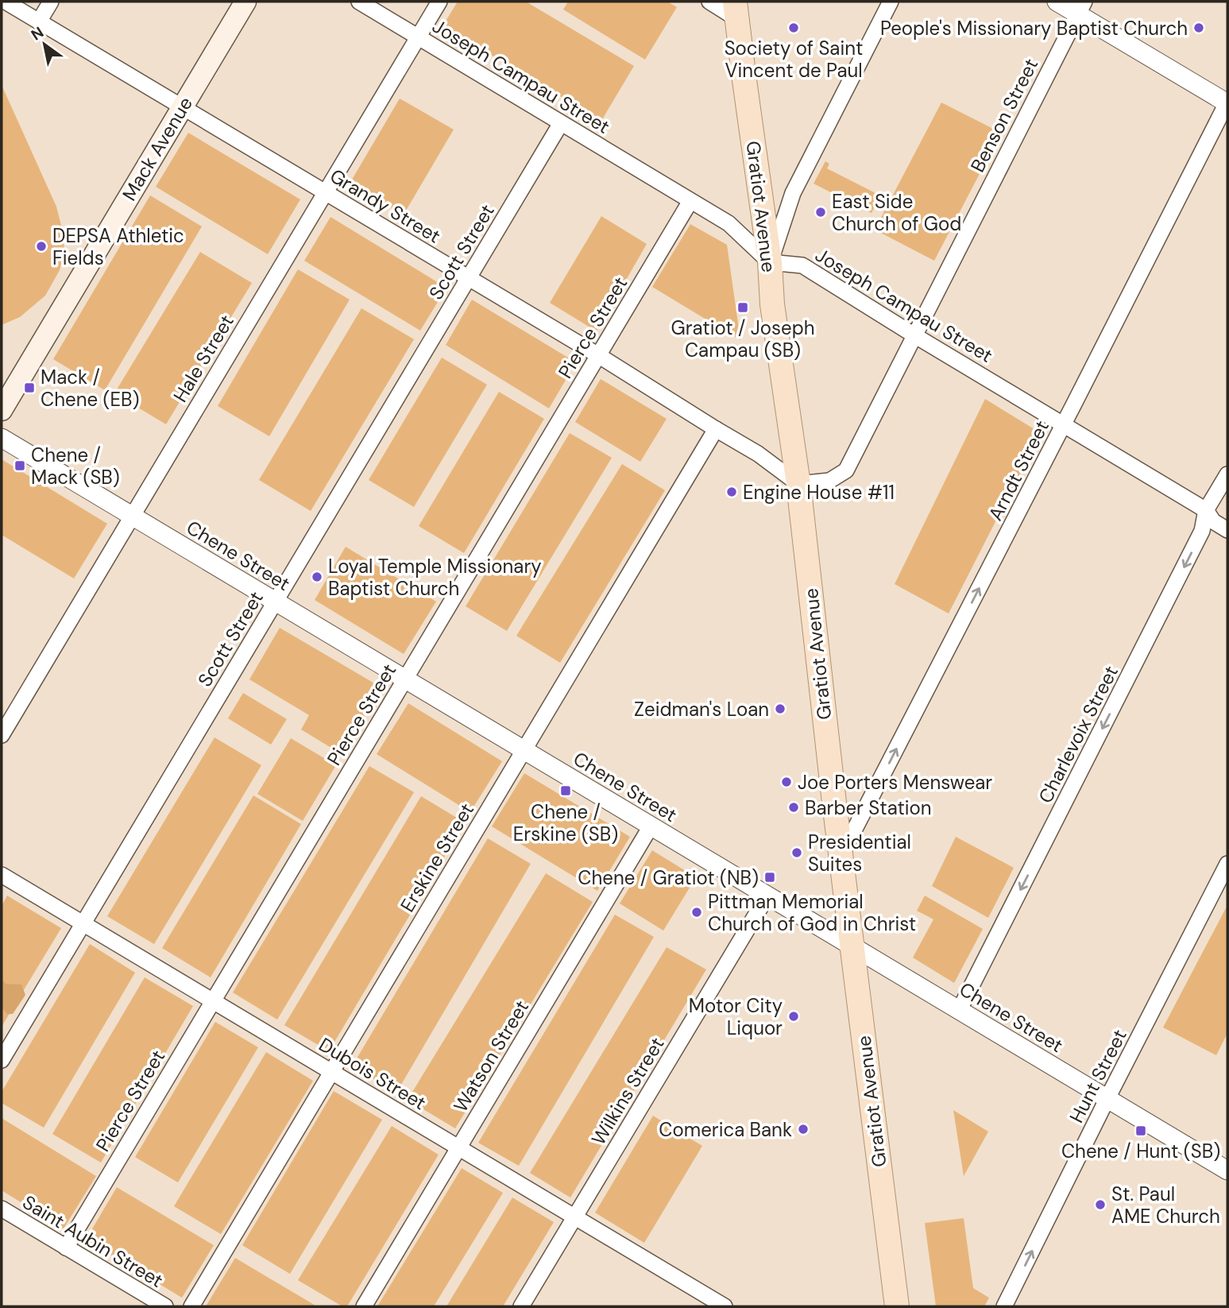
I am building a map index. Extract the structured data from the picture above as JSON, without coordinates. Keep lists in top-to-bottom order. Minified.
{"streets":{"main road":["Mack Avenue","Gratiot Avenue"],"street":["Joseph Campau Street","Benson Street","Grandy Street","Scott Street","Pierce Street","Hale Street","Arndt Street","Chene Street","Charlevoix Street","Erskine Street","Watson Street","Dubois Street","Hunt Street","Wilkins Street","Saint Aubin Street"]},"crossings":[["Joseph Campau Street","Benson Street"],["Joseph Campau Street","Gratiot Avenue"],["Joseph Campau Street","Scott Street"],["Joseph Campau Street","Pierce Street"],["Joseph Campau Street","Hale Street"],["Joseph Campau Street","Arndt Street"],["Joseph Campau Street","Charlevoix Street"],["Benson Street","Grandy Street"],["Benson Street","Gratiot Avenue"],["Mack Avenue","Grandy Street"],["Grandy Street","Gratiot Avenue"],["Grandy Street","Scott Street"],["Grandy Street","Pierce Street"],["Grandy Street","Hale Street"],["Grandy Street","Erskine Street"],["Gratiot Avenue","Arndt Street"],["Gratiot Avenue","Chene Street"],["Scott Street","Chene Street"],["Scott Street","Dubois Street"],["Pierce Street","Chene Street"],["Pierce Street","Dubois Street"],["Pierce Street","Saint Aubin Street"],["Hale Street","Chene Street"],["Chene Street","Charlevoix Street"],["Chene Street","Erskine Street"],["Chene Street","Watson Street"],["Chene Street","Hunt Street"],["Chene Street","Wilkins Street"],["Erskine Street","Dubois Street"],["Watson Street","Dubois Street"],["Dubois Street","Wilkins Street"]],"one_way":["Arndt Street","Charlevoix Street","Hunt Street"],"places":{"other":["Society of Saint Vincent de Paul","People's Missionary Baptist Church","East Side Church of God","DEPSA Athletic Fields","Engine House #11","Loyal Temple Missionary Baptist Church","Zeidman's Loan","Joe Porters Menswear","Barber Station","Presidential Suites","Pittman Memorial Church of God in Christ","Motor City Liquor","Comerica Bank","St. Paul AME Church"],"transit":["Gratiot / Joseph Campau (SB)","Mack / Chene (EB)","Chene / Mack (SB)","Chene / Erskine (SB)","Chene / Gratiot (NB)","Chene / Hunt (SB)"]},"north":"top left"}
